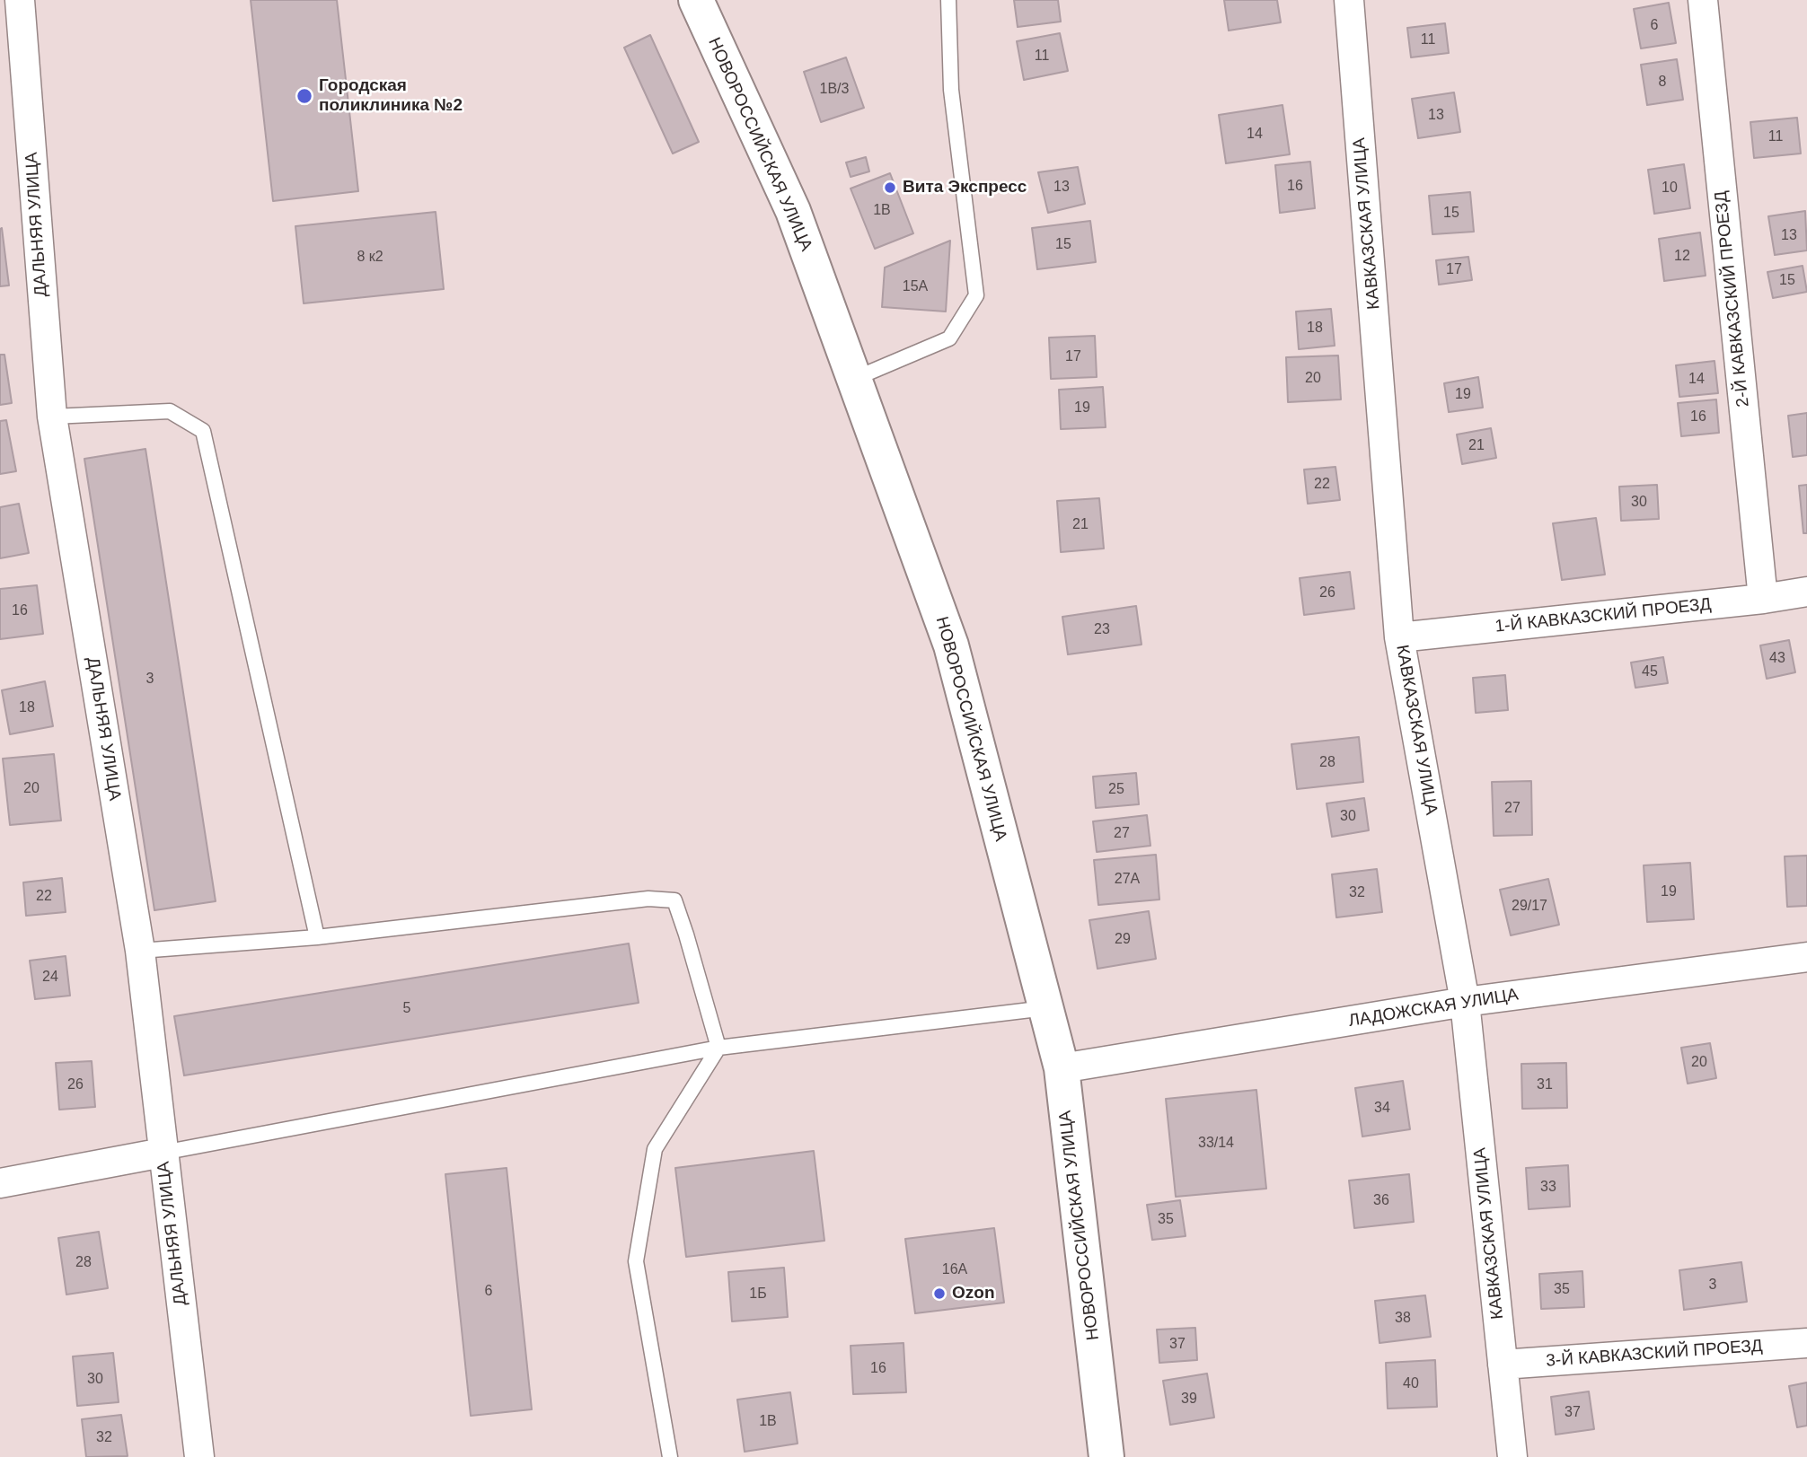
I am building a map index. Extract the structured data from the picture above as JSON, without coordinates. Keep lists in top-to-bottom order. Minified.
{"streets":{"street":["НОВОРОССИЙСКАЯ УЛИЦА","КАВКАЗСКАЯ УЛИЦА","ДАЛЬНЯЯ УЛИЦА","2-Й КАВКАЗСКИЙ ПРОЕЗД","1-Й КАВКАЗСКИЙ ПРОЕЗД","ЛАДОЖСКАЯ УЛИЦА","3-Й КАВКАЗСКИЙ ПРОЕЗД"]},"crossings":[["НОВОРОССИЙСКАЯ УЛИЦА","ЛАДОЖСКАЯ УЛИЦА"],["КАВКАЗСКАЯ УЛИЦА","1-Й КАВКАЗСКИЙ ПРОЕЗД"],["КАВКАЗСКАЯ УЛИЦА","ЛАДОЖСКАЯ УЛИЦА"],["КАВКАЗСКАЯ УЛИЦА","3-Й КАВКАЗСКИЙ ПРОЕЗД"],["2-Й КАВКАЗСКИЙ ПРОЕЗД","1-Й КАВКАЗСКИЙ ПРОЕЗД"]],"places":["Городская поликлиника №2","Вита Экспресс","Ozon"],"house_numbers":["6","11","11","8","1В/3","13","14","11","16","13","10","1В","15","13","15","12","8 к2","17","15","15А","18","17","20","14","19","19","16","21","22","30","21","26","16","23","43","45","3","18","28","20","25","27","30","27","27А","19","32","22","29/17","29","24","5","20","26","31","34","33/14","33","36","35","28","16А","3","35","6","1Б","38","37","16","30","40","39","37","1В","32"]}
